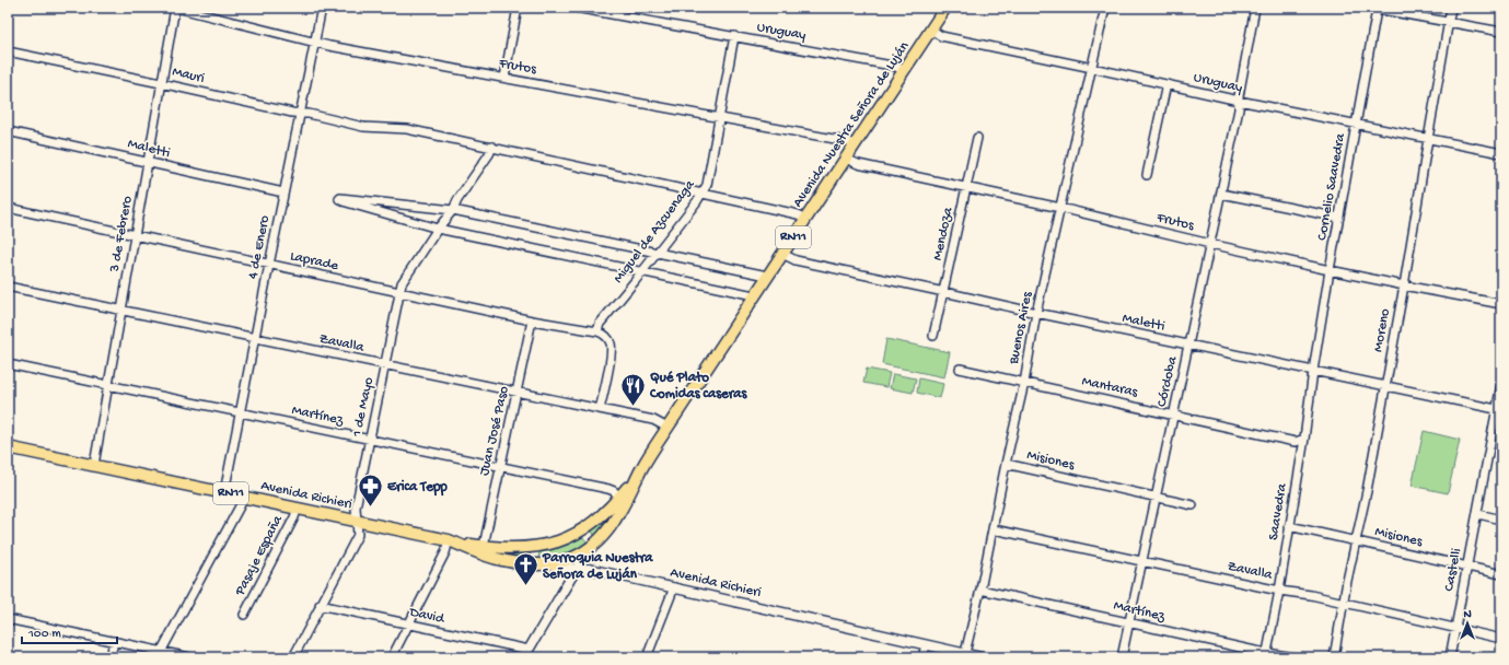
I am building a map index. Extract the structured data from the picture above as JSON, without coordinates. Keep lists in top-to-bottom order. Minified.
{"streets":{"main road":["Avenida Nuestra Señora de Luján","RN11","Avenida Richieri"],"street":["Uruguay","Frutos","Mauri","Maletti","Cornelio Saavedra","Miguel de Azcuenaga","3 de Febrero","Mendoza","4 de Enero","Laprade","Buenos Aires","Moreno","Zavalla","Córdoba","Mantaras","1 de Mayo","Martínez","Juan José Paso","Misiones","Saavedra","Pasaje España","Castelli","David"]},"crossings":[["Uruguay","Avenida Nuestra Señora de Luján"],["Uruguay","Cornelio Saavedra"],["Uruguay","Miguel de Azcuenaga"],["Uruguay","Buenos Aires"],["Uruguay","Moreno"],["Uruguay","Córdoba"],["Frutos","Avenida Nuestra Señora de Luján"],["Frutos","Cornelio Saavedra"],["Frutos","Miguel de Azcuenaga"],["Frutos","3 de Febrero"],["Frutos","Mendoza"],["Frutos","4 de Enero"],["Frutos","Buenos Aires"],["Frutos","Moreno"],["Frutos","Córdoba"],["Mauri","Avenida Nuestra Señora de Luján"],["Mauri","Miguel de Azcuenaga"],["Mauri","3 de Febrero"],["Mauri","4 de Enero"],["Mauri","1 de Mayo"],["Avenida Nuestra Señora de Luján","Maletti"],["Avenida Nuestra Señora de Luján","RN11"],["Avenida Nuestra Señora de Luján","Zavalla"],["Avenida Nuestra Señora de Luján","Avenida Richieri"],["Maletti","Cornelio Saavedra"],["Maletti","3 de Febrero"],["Maletti","Mendoza"],["Maletti","4 de Enero"],["Maletti","Buenos Aires"],["Maletti","Moreno"],["Maletti","Córdoba"],["Maletti","Saavedra"],["Maletti","Castelli"],["Cornelio Saavedra","Saavedra"],["Miguel de Azcuenaga","Laprade"],["3 de Febrero","Laprade"],["3 de Febrero","Zavalla"],["3 de Febrero","Martínez"],["3 de Febrero","Avenida Richieri"],["RN11","Martínez"],["RN11","Juan José Paso"],["RN11","Avenida Richieri"],["4 de Enero","Laprade"],["4 de Enero","Zavalla"],["4 de Enero","Martínez"],["4 de Enero","Avenida Richieri"],["Laprade","1 de Mayo"],["Laprade","Juan José Paso"],["Buenos Aires","Zavalla"],["Buenos Aires","Mantaras"],["Buenos Aires","Martínez"],["Buenos Aires","Misiones"],["Buenos Aires","Avenida Richieri"],["Moreno","Zavalla"],["Moreno","Misiones"],["Zavalla","Córdoba"],["Zavalla","1 de Mayo"],["Zavalla","Juan José Paso"],["Zavalla","Saavedra"],["Zavalla","Castelli"],["Córdoba","Mantaras"],["Córdoba","Martínez"],["Córdoba","Misiones"],["Mantaras","Saavedra"],["1 de Mayo","Martínez"],["1 de Mayo","Avenida Richieri"],["1 de Mayo","David"],["Martínez","Juan José Paso"],["Martínez","Saavedra"],["Misiones","Saavedra"],["Misiones","Castelli"],["Avenida Richieri","Pasaje España"]],"places":{"restaurant":["Qué Plato Comidas caseras"],"pharmacy":["Erica Tepp"],"church":["Parroquia Nuestra Señora de Luján"]},"scale_bar":"100 m","north":"top"}
